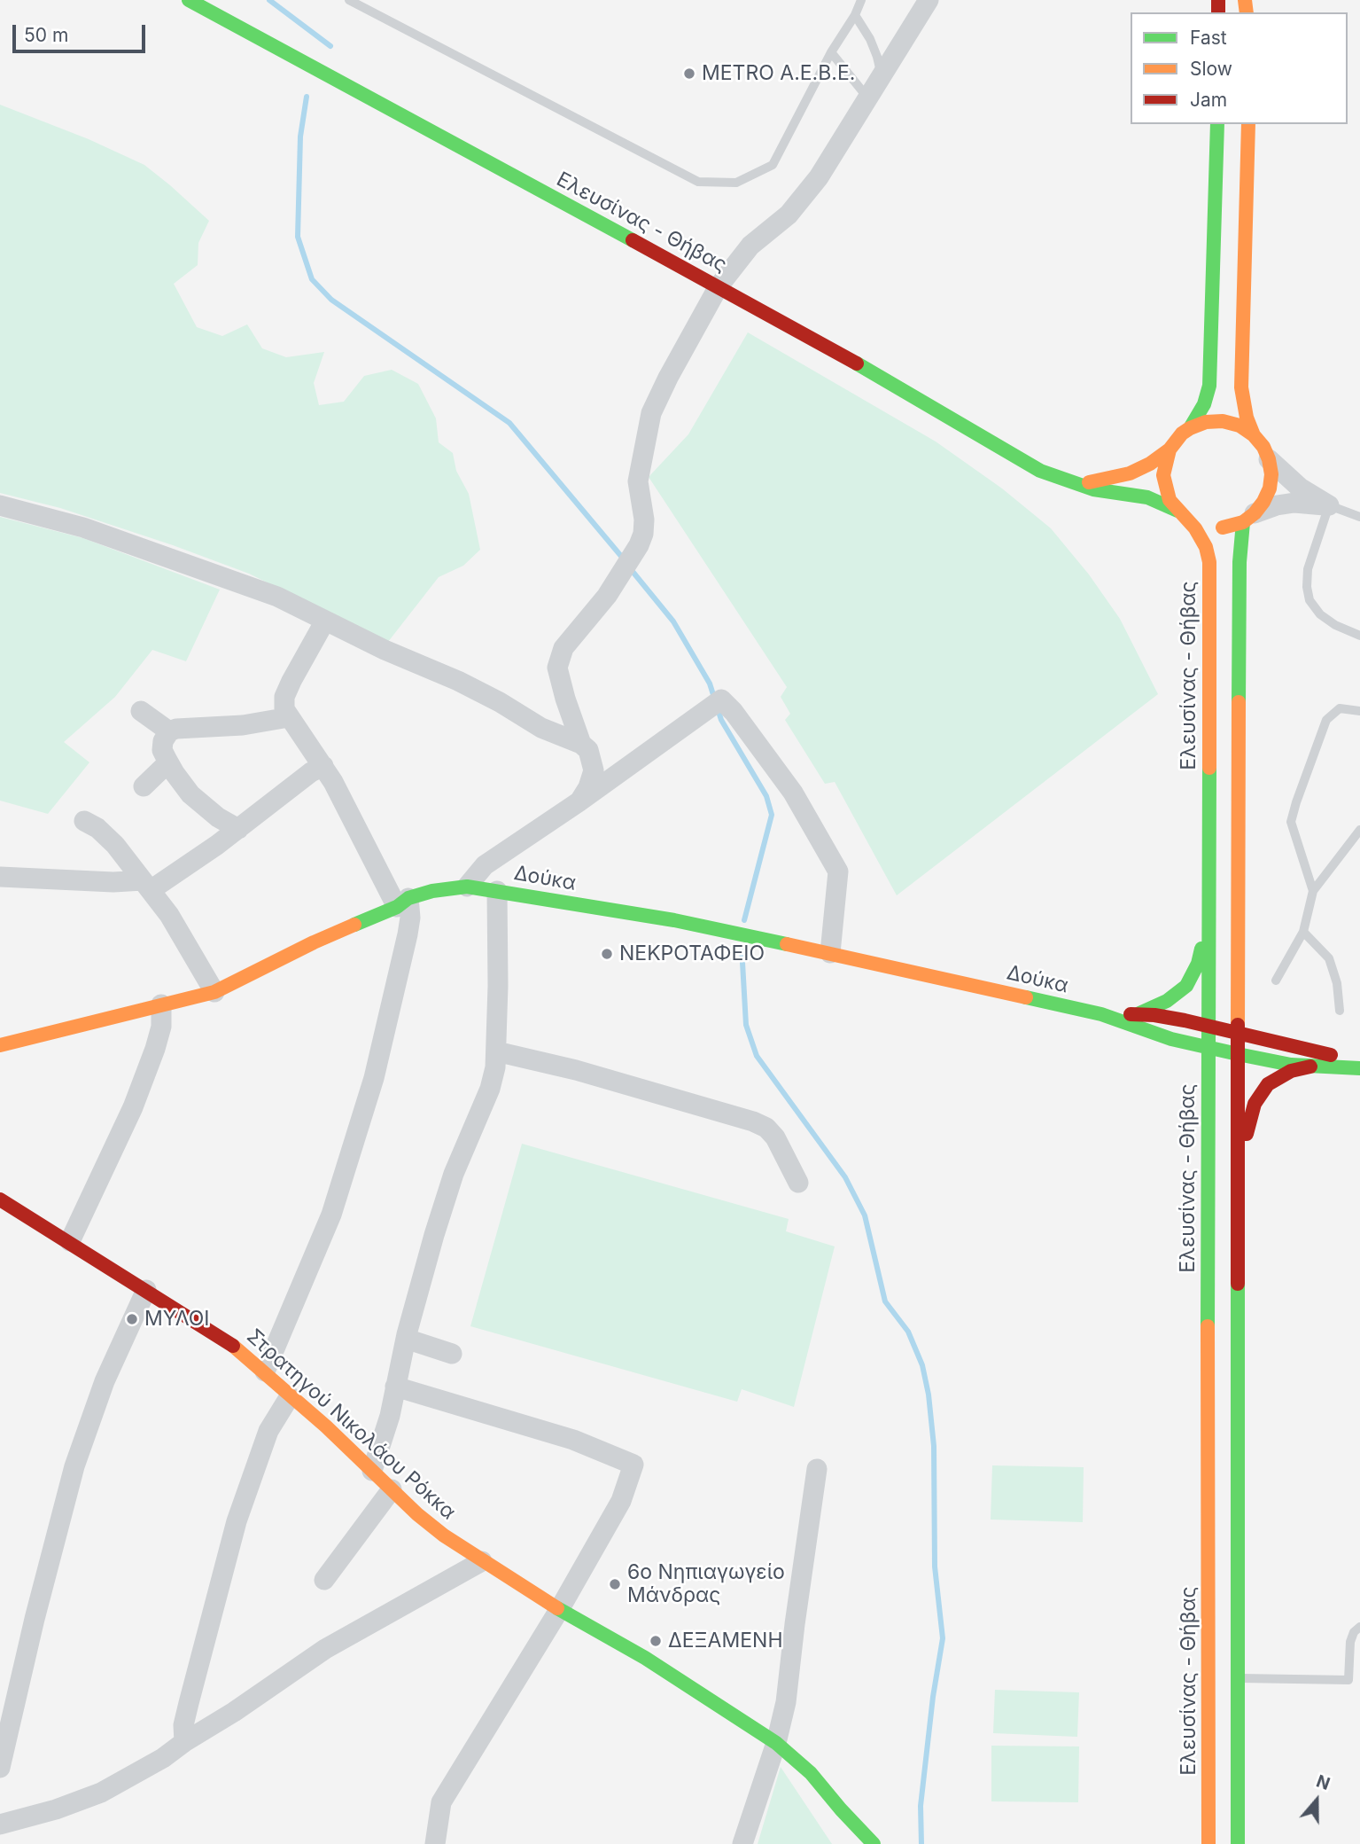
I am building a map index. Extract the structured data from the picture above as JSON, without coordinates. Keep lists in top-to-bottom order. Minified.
{"streets":{"main road":["Ελευσίνας - Θήβας","Δούκα","Στρατηγού Νικολάου Ρόκκα"]},"crossings":[["Ελευσίνας - Θήβας","Δούκα"]],"places":["METRO Α.Ε.Β.Ε.","ΝΕΚΡΟΤΑΦΕΙΟ","ΜΥΛΟΙ","6ο Νηπιαγωγείο Μάνδρας","ΔΕΞΑΜΕΝΗ"],"legend":["Fast","Slow","Jam"],"scale_bar":"50 m","north":"top"}
